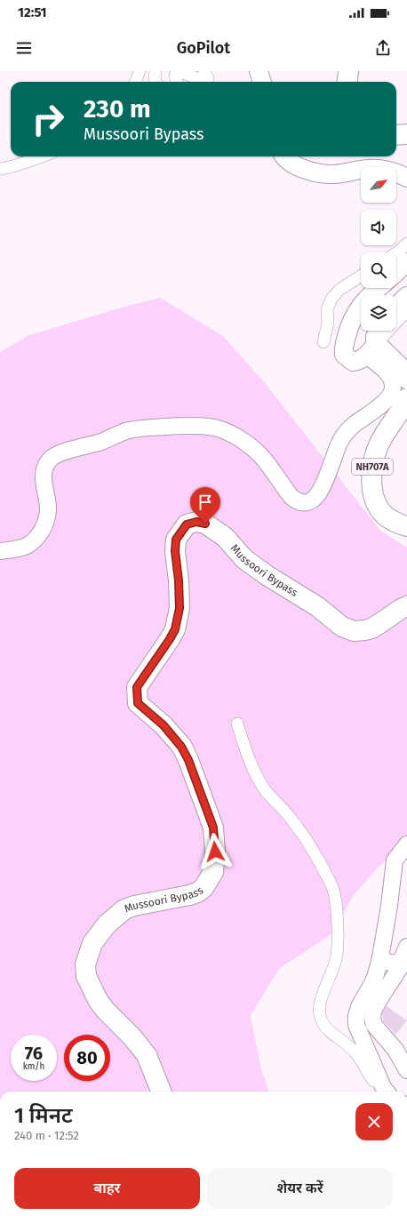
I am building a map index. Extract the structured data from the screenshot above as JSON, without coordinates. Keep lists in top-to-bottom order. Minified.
{"streets":{"highway":["NH707A","Mussoori Bypass"]},"north":"top right","page":{"status":"12:51","header":"GoPilot","turn":["230 m","Mussoori Bypass"],"speed":"76 km/h","limit":"80","heading":["1 मिनट","240 m · 12:52"],"buttons":["बाहर","शेयर करें"]}}
